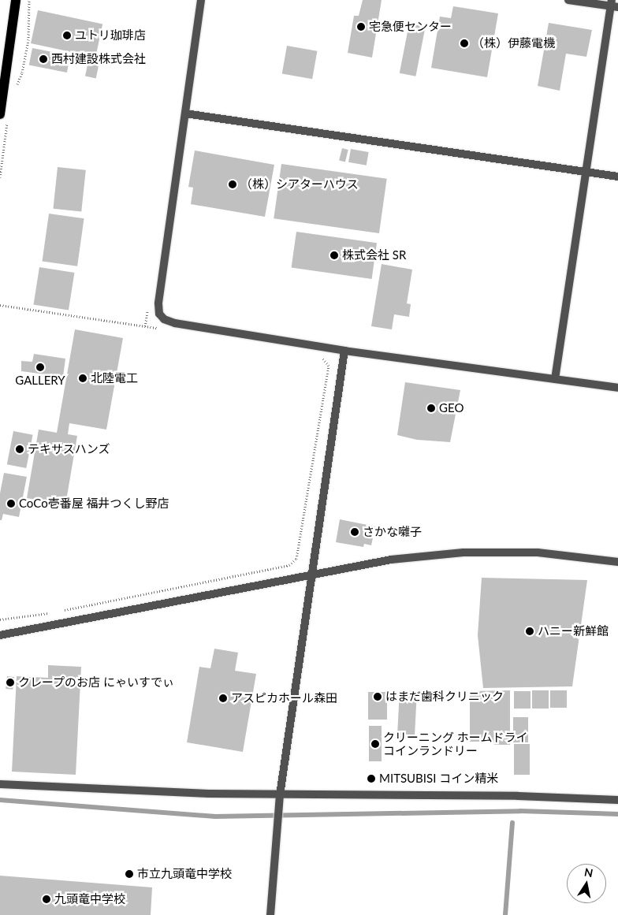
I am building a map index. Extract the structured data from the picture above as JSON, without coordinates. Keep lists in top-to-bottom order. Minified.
{"places":["宅急便センター","ユトリ珈琲店","（株）伊藤電機","西村建設株式会社","（株）シアターハウス","株式会社 SR","GALLERY","北陸電工","GEO","テキサスハンズ","CoCo壱番屋 福井つくし野店","さかな囃子","ハニー新鮮館","クレープのお店 にゃいすでぃ","はまだ歯科クリニック","アスピカホール森田","クリーニング ホームドライ コインランドリー","MITSUBISI コイン精米","市立九頭竜中学校","九頭竜中学校"],"north":"top"}
